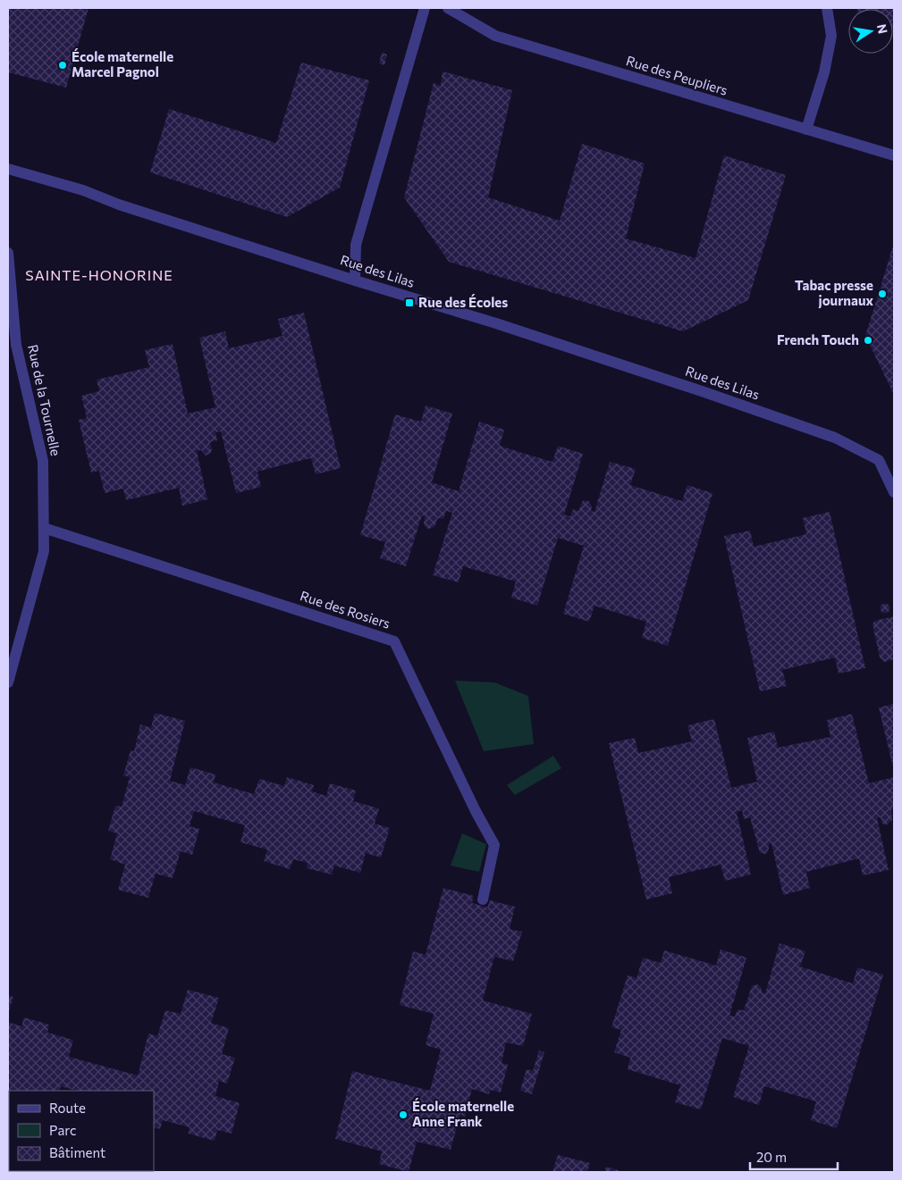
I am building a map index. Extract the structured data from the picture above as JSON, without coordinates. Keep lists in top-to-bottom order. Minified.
{"streets":{"street":["Rue des Peupliers","Rue des Lilas","Rue de la Tournelle","Rue des Rosiers"]},"crossings":[["Rue de la Tournelle","Rue des Rosiers"]],"districts":["SAINTE-HONORINE"],"places":{"other":["École maternelle Marcel Pagnol","Tabac presse journaux","French Touch","École maternelle Anne Frank"],"transit":["Rue des Écoles"]},"legend":["Route","Parc","Bâtiment"],"scale_bar":"20 m","north":"right"}
